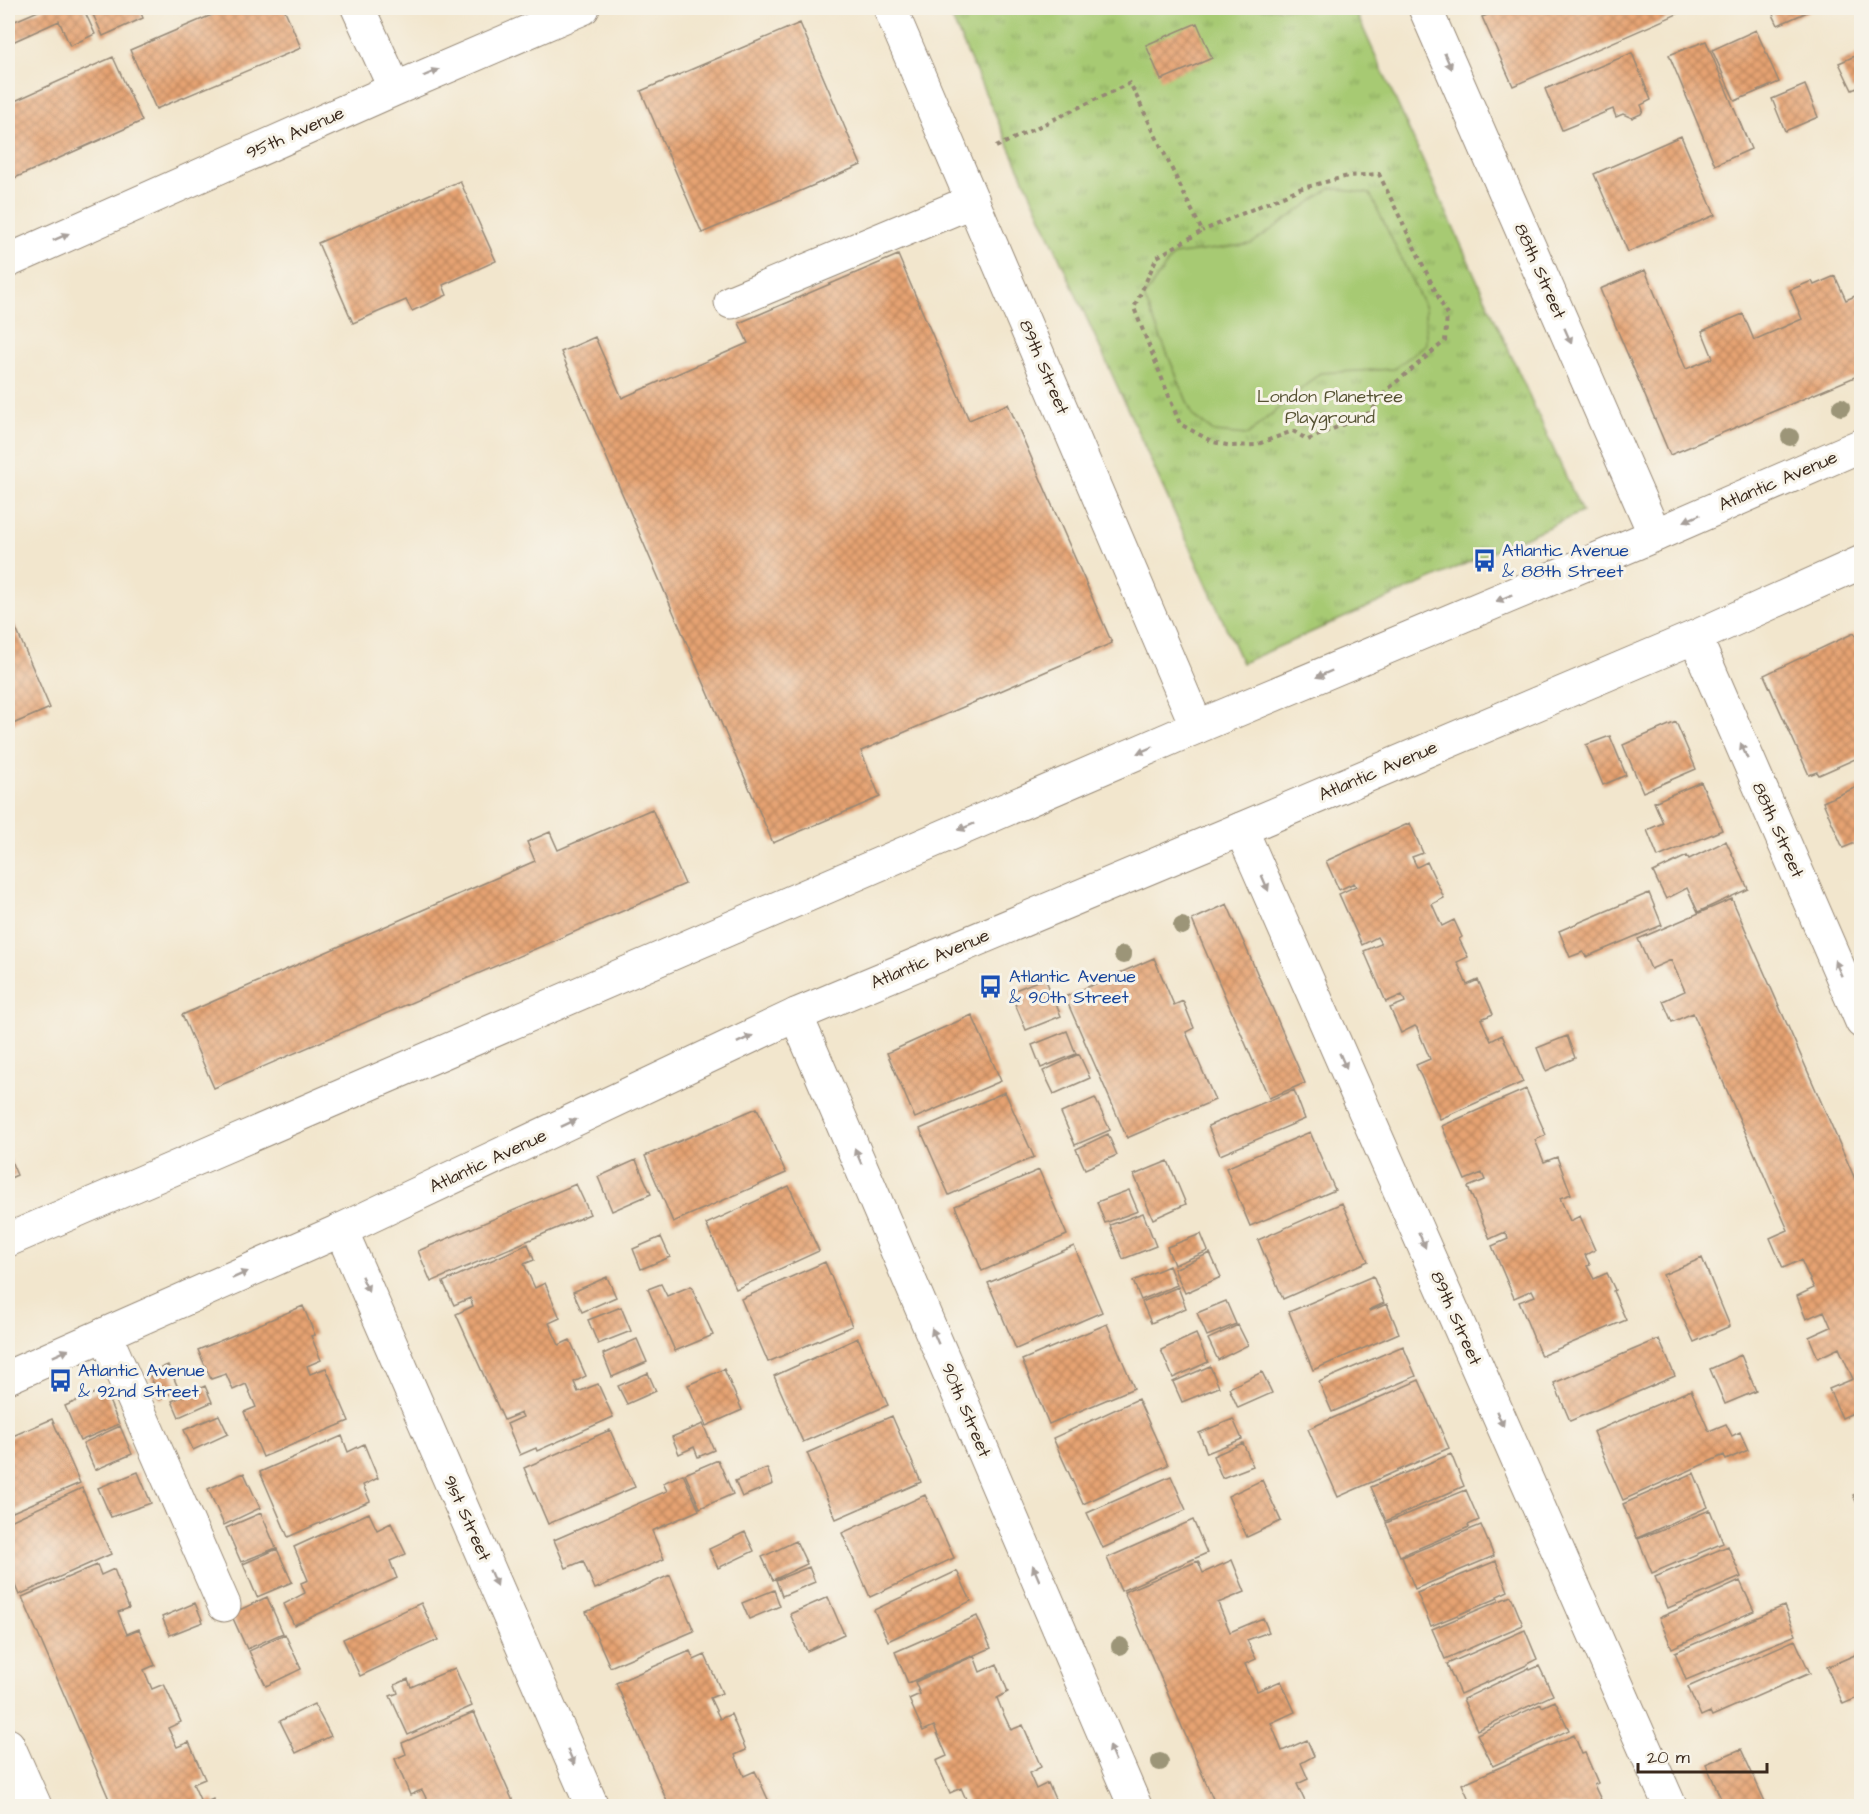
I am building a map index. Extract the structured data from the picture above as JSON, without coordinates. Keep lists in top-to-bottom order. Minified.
{"streets":{"street":["95th Avenue","88th Street","89th Street","Atlantic Avenue","90th Street","91st Street"]},"crossings":[["88th Street","Atlantic Avenue"],["89th Street","Atlantic Avenue"],["Atlantic Avenue","90th Street"],["Atlantic Avenue","91st Street"]],"one_way":["95th Avenue","89th Street","90th Street"],"parks":["London Planetree Playground"],"places":{"bus stop":["Atlantic Avenue & 88th Street","Atlantic Avenue & 90th Street","Atlantic Avenue & 92nd Street"]},"scale_bar":"20 m"}
